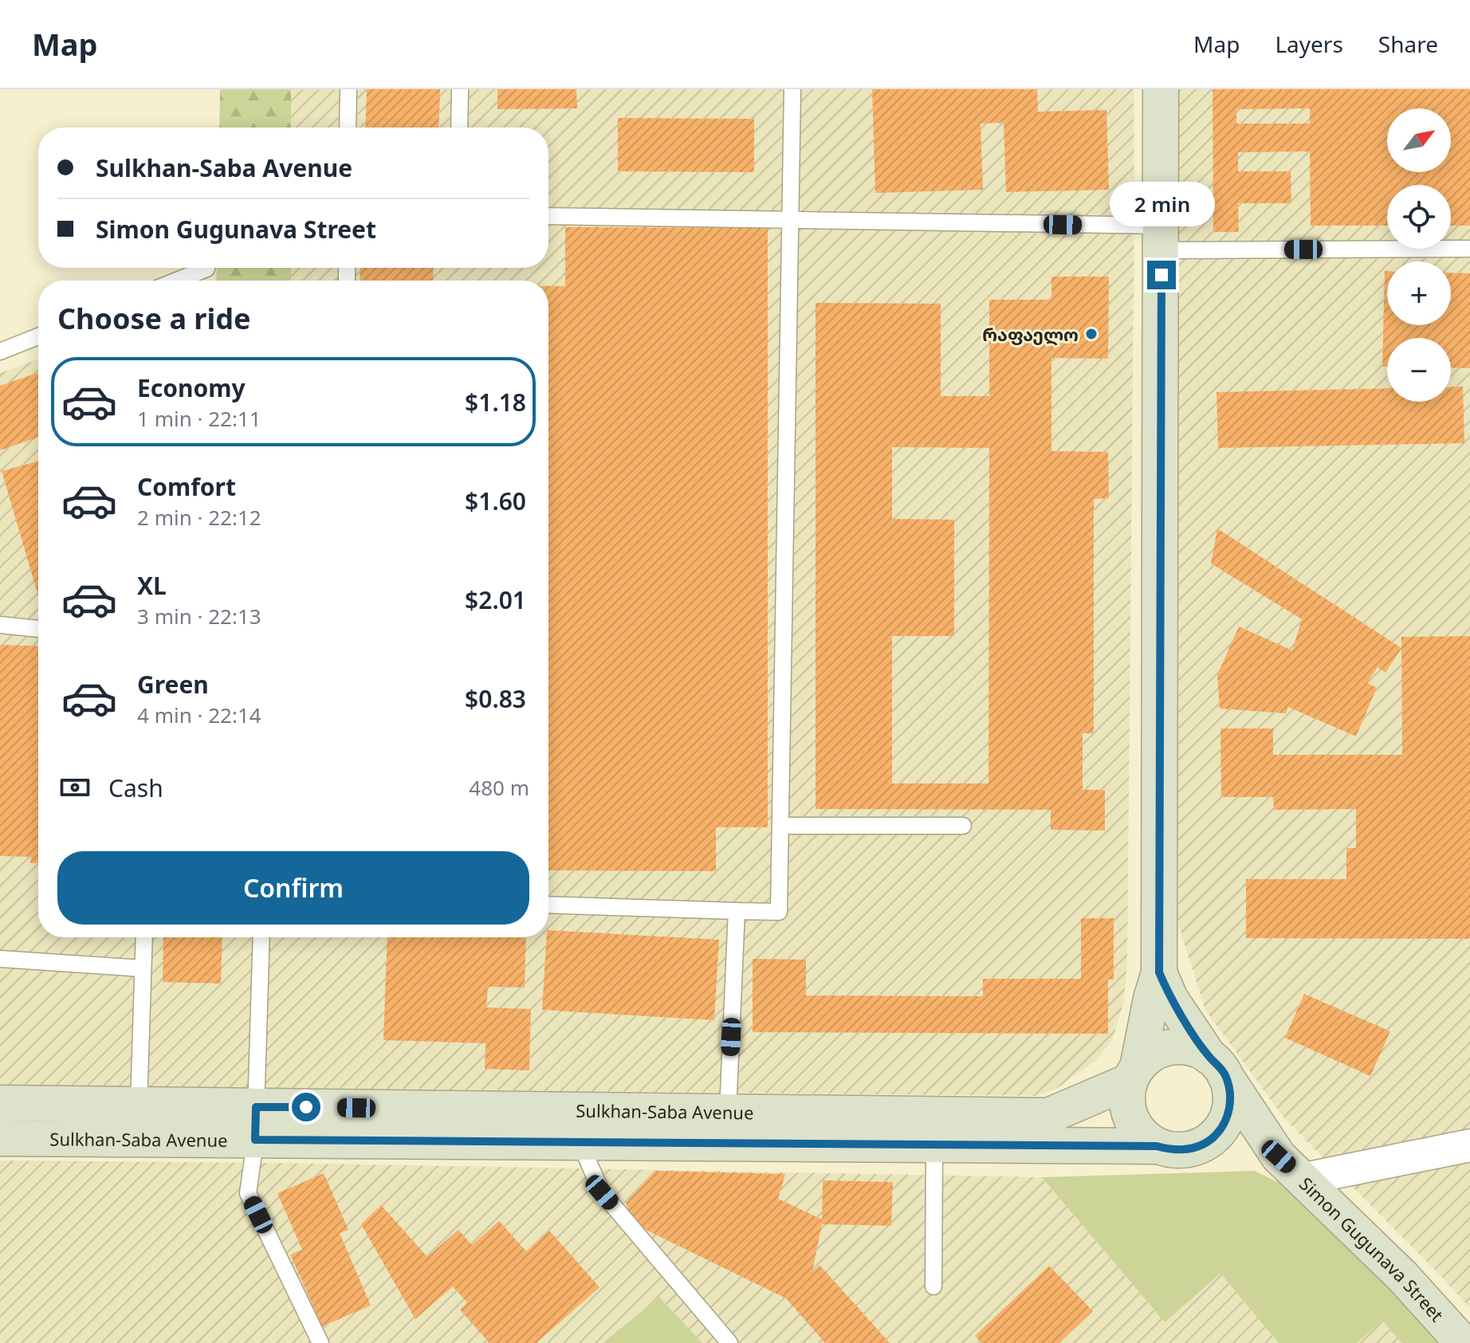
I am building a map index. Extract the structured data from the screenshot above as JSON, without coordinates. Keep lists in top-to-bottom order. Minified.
{"streets":{"main road":["Sulkhan-Saba Avenue","Simon Gugunava Street"]},"crossings":[["Sulkhan-Saba Avenue","Simon Gugunava Street"]],"places":["რაფაელო"],"north":"top right","page":{"header":"Map","nav":["Map","Layers","Share"],"map_buttons":["+","−"],"banner":["Sulkhan-Saba Avenue","Simon Gugunava Street"],"bubble":"2 min","heading":"Choose a ride","list":[{"name":"Economy","note":"1 min · 22:11","value":"$1.18"},{"name":"Comfort","note":"2 min · 22:12","value":"$1.60"},{"name":"XL","note":"3 min · 22:13","value":"$2.01"},{"name":"Green","note":"4 min · 22:14","value":"$0.83"}],"pay":["Cash","480 m"],"buttons":"Confirm"}}
